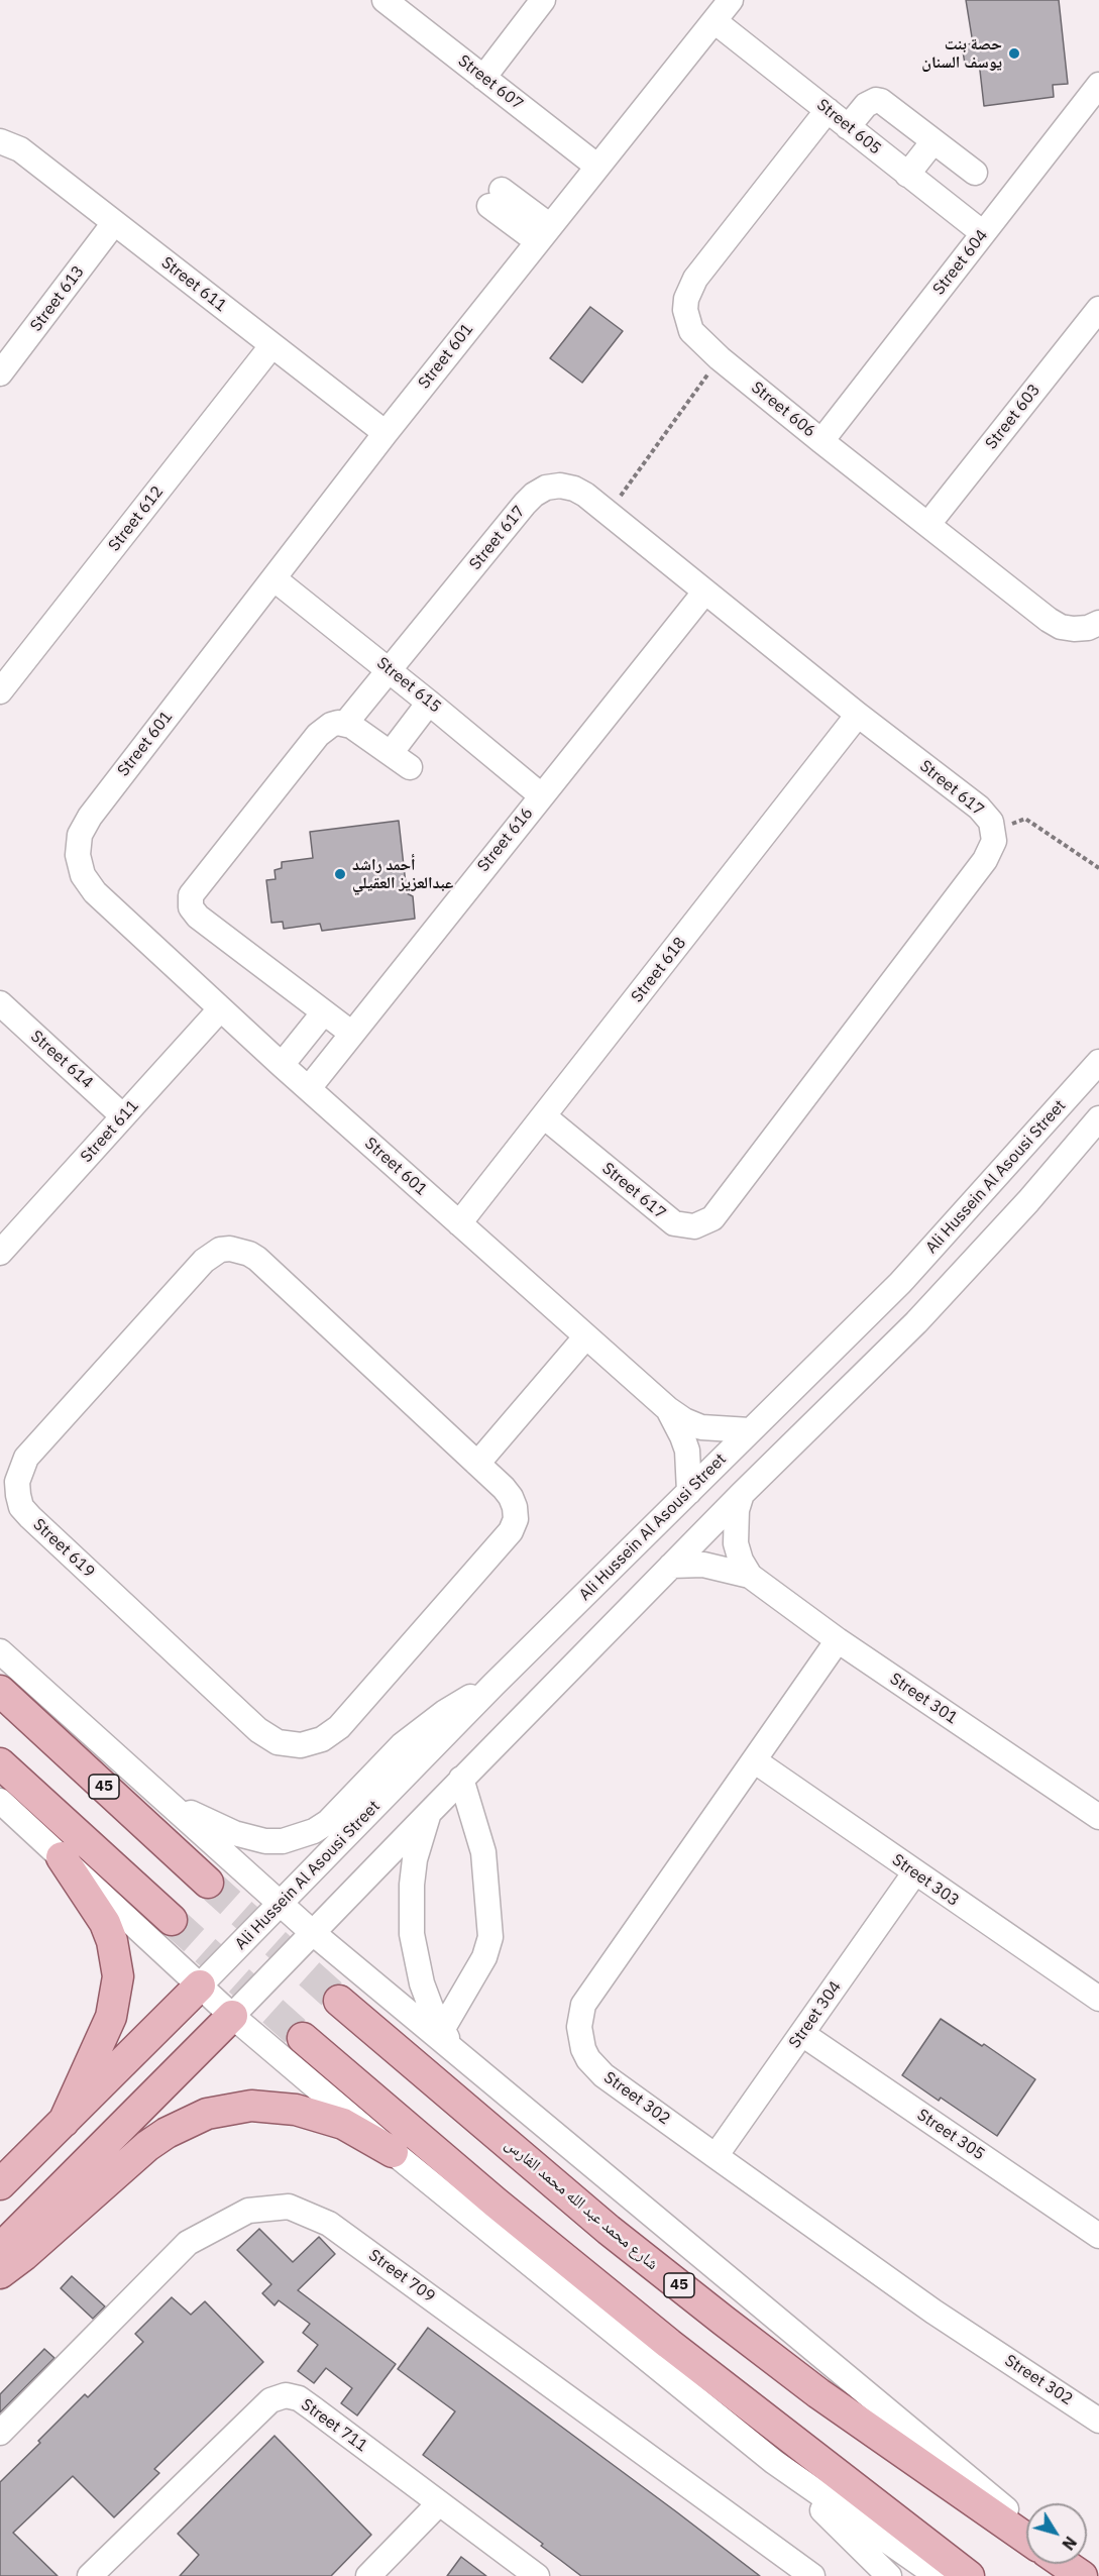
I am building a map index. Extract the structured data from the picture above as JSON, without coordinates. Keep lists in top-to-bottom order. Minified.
{"streets":{"main road":["45","شارع محمد عبد الله محمد الفارس"],"street":["Street 607","Street 605","Street 604","Street 611","Street 613","Street 601","Street 606","Street 603","Street 612","Street 617","Street 615","Street 616","Street 618","Street 614","Ali Hussein Al Asousi Street","Street 619","Street 301","Street 303","Street 304","Street 302","Street 305","Street 709","Street 711"]},"crossings":[["Street 607","Street 601"],["Street 605","Street 604"],["Street 605","Street 601"],["Street 605","Street 606"],["Street 604","Street 606"],["Street 611","Street 613"],["Street 611","Street 601"],["Street 611","Street 612"],["Street 611","Street 614"],["Street 601","Street 615"],["Street 601","Street 616"],["Street 601","Street 618"],["Street 601","Ali Hussein Al Asousi Street"],["Street 606","Street 603"],["Street 617","Street 615"],["Street 617","Street 616"],["Street 617","Street 618"],["Street 615","Street 616"],["Street 301","Street 302"],["Street 303","Street 304"],["Street 303","Street 302"],["Street 304","Street 302"],["Street 304","Street 305"]],"places":["حصة بنت يوسف السنان","أحمد راشد عبدالعزيز العقيلي"],"north":"bottom right"}
